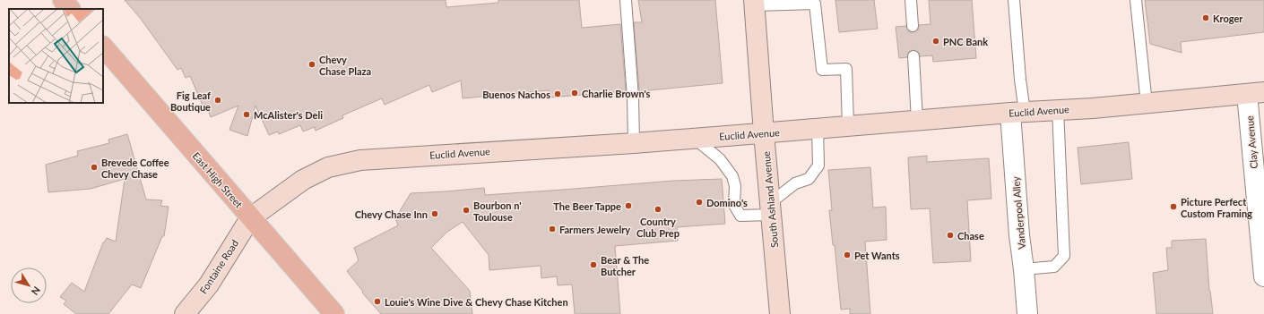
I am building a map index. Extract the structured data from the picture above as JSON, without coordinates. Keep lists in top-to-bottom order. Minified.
{"streets":{"main road":["Euclid Avenue","East High Street","South Ashland Avenue","Fontaine Road"],"street":["Clay Avenue","Vanderpool Alley"]},"crossings":[["Euclid Avenue","Clay Avenue"],["Euclid Avenue","East High Street"],["Euclid Avenue","South Ashland Avenue"],["Euclid Avenue","Vanderpool Alley"],["Euclid Avenue","Fontaine Road"],["East High Street","Fontaine Road"]],"places":["Kroger","PNC Bank","Chevy Chase Plaza","Charlie Brown's","Buenos Nachos","Fig Leaf Boutique","McAlister's Deli","Brevede Coffee Chevy Chase","Domino's","The Beer Tappe","Picture Perfect Custom Framing","Country Club Prep","Bourbon n' Toulouse","Chevy Chase Inn","Farmers Jewelry","Chase","Pet Wants","Bear & The Butcher","Louie's Wine Dive & Chevy Chase Kitchen"],"north":"bottom right"}
